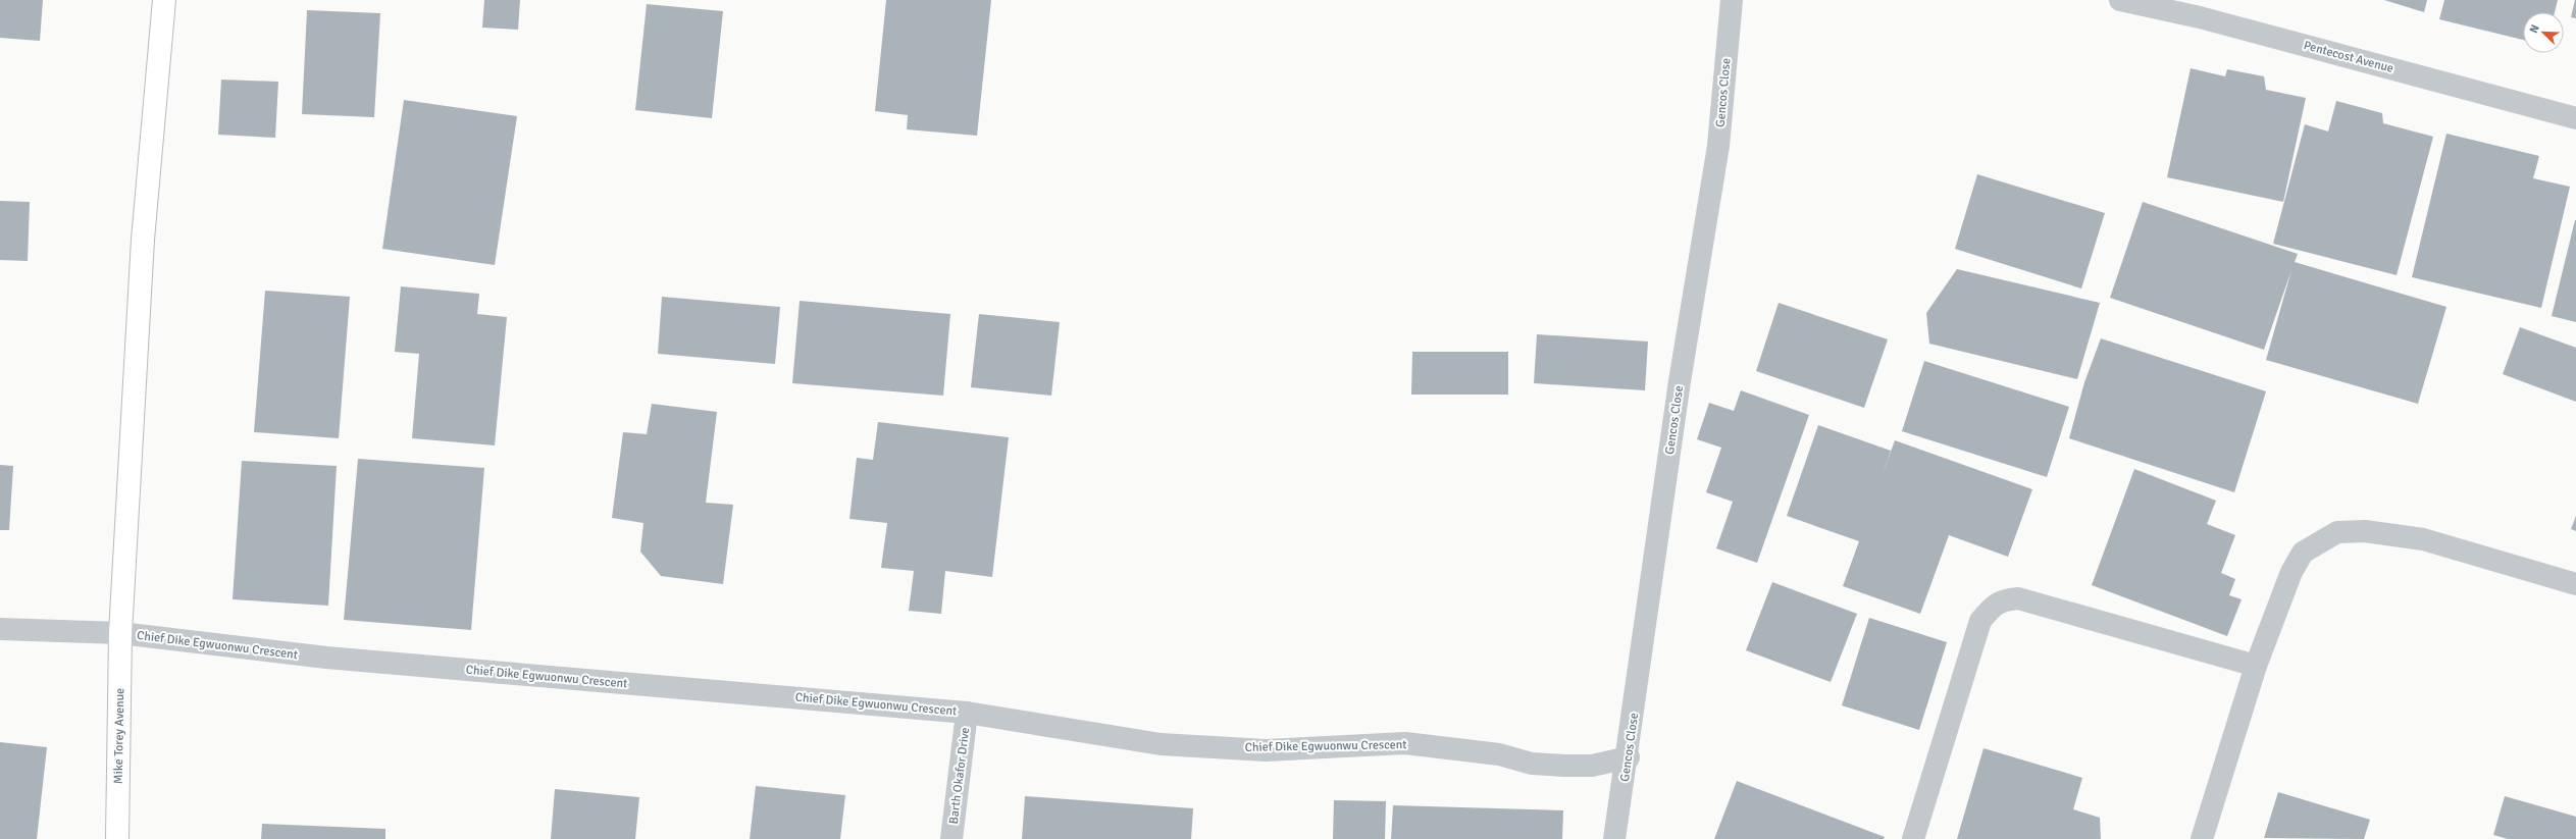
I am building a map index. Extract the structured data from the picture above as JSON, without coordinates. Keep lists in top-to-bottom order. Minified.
{"streets":{"main road":["Mike Torey Avenue"],"street":["Pentecost Avenue","Gencos Close","Chief Dike Egwuonwu Crescent","Barth Okafor Drive"]},"crossings":[["Gencos Close","Chief Dike Egwuonwu Crescent"],["Chief Dike Egwuonwu Crescent","Mike Torey Avenue"],["Chief Dike Egwuonwu Crescent","Barth Okafor Drive"]],"north":"top left"}
